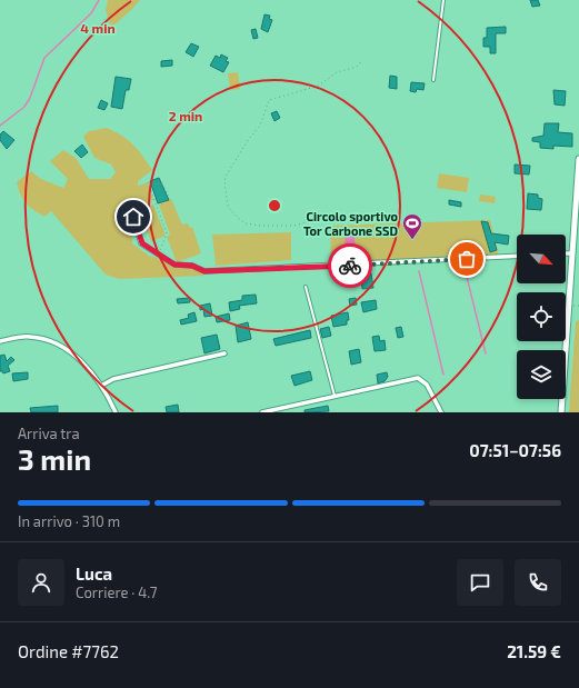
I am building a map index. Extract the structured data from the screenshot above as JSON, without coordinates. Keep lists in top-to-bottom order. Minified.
{"places":{"sports":["Circolo sportivo Tor Carbone SSD"]},"north":"bottom right","page":{"heading":["3 min","Arriva tra","07:51–07:56"],"panel":["Luca","Corriere · 4.7","Ordine #7762","21.59 €"],"bar":"In arrivo · 310 m"},"rings":["4 min","2 min"]}
